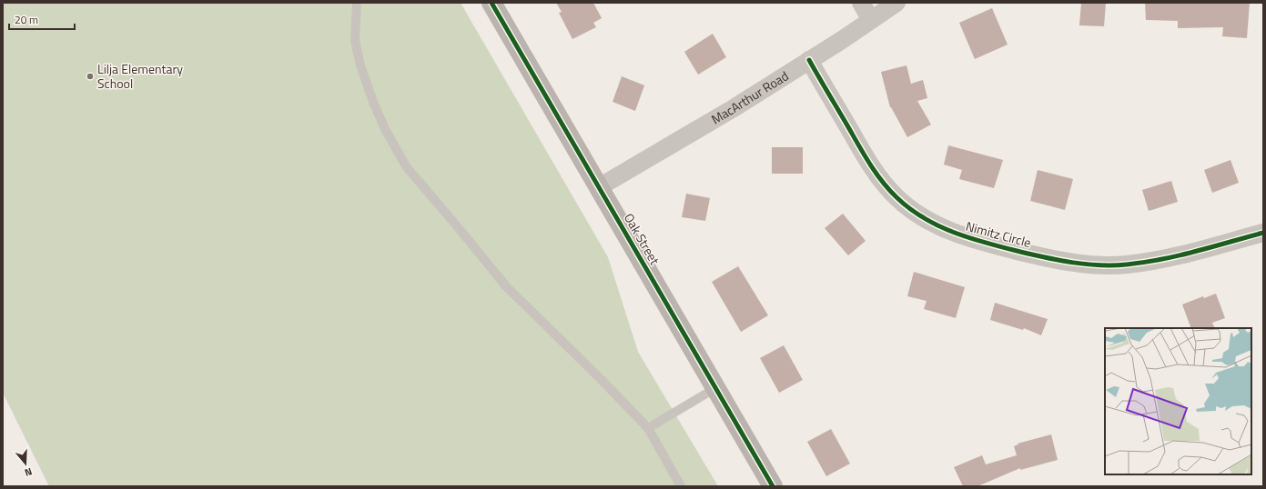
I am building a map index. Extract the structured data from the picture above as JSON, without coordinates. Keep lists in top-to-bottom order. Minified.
{"streets":{"street":["MacArthur Road","Nimitz Circle","Oak Street"]},"crossings":[["MacArthur Road","Nimitz Circle"],["MacArthur Road","Oak Street"]],"places":["Lilja Elementary School"],"scale_bar":"20 m","north":"bottom"}
